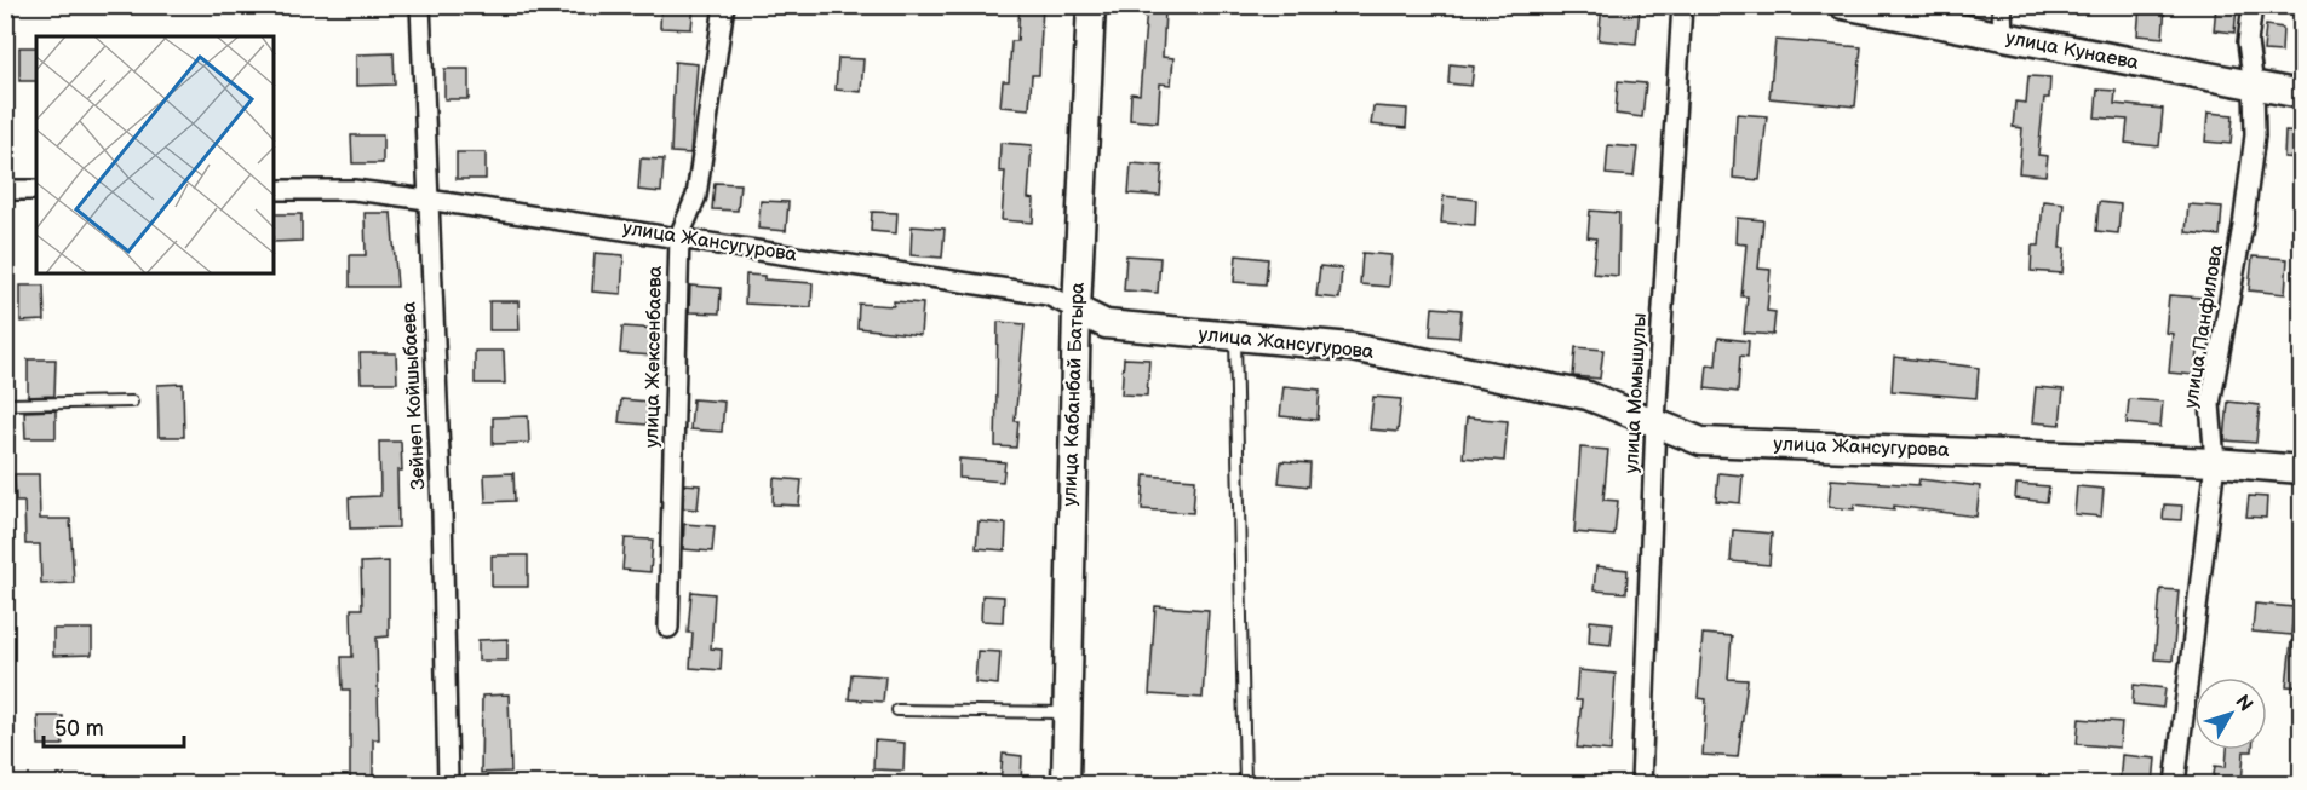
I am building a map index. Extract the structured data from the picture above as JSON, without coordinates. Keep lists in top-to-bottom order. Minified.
{"streets":{"street":["улица Кунаева","улица Жансугурова","улица Панфилова","улица Жексенбаева","улица Момышулы","улица Кабанбай Батыра","Зейнеп Койшыбаева"]},"crossings":[["улица Кунаева","улица Панфилова"],["улица Жансугурова","улица Панфилова"],["улица Жансугурова","улица Жексенбаева"],["улица Жансугурова","улица Момышулы"],["улица Жансугурова","улица Кабанбай Батыра"],["улица Жансугурова","Зейнеп Койшыбаева"]],"scale_bar":"50 m","north":"top right"}
